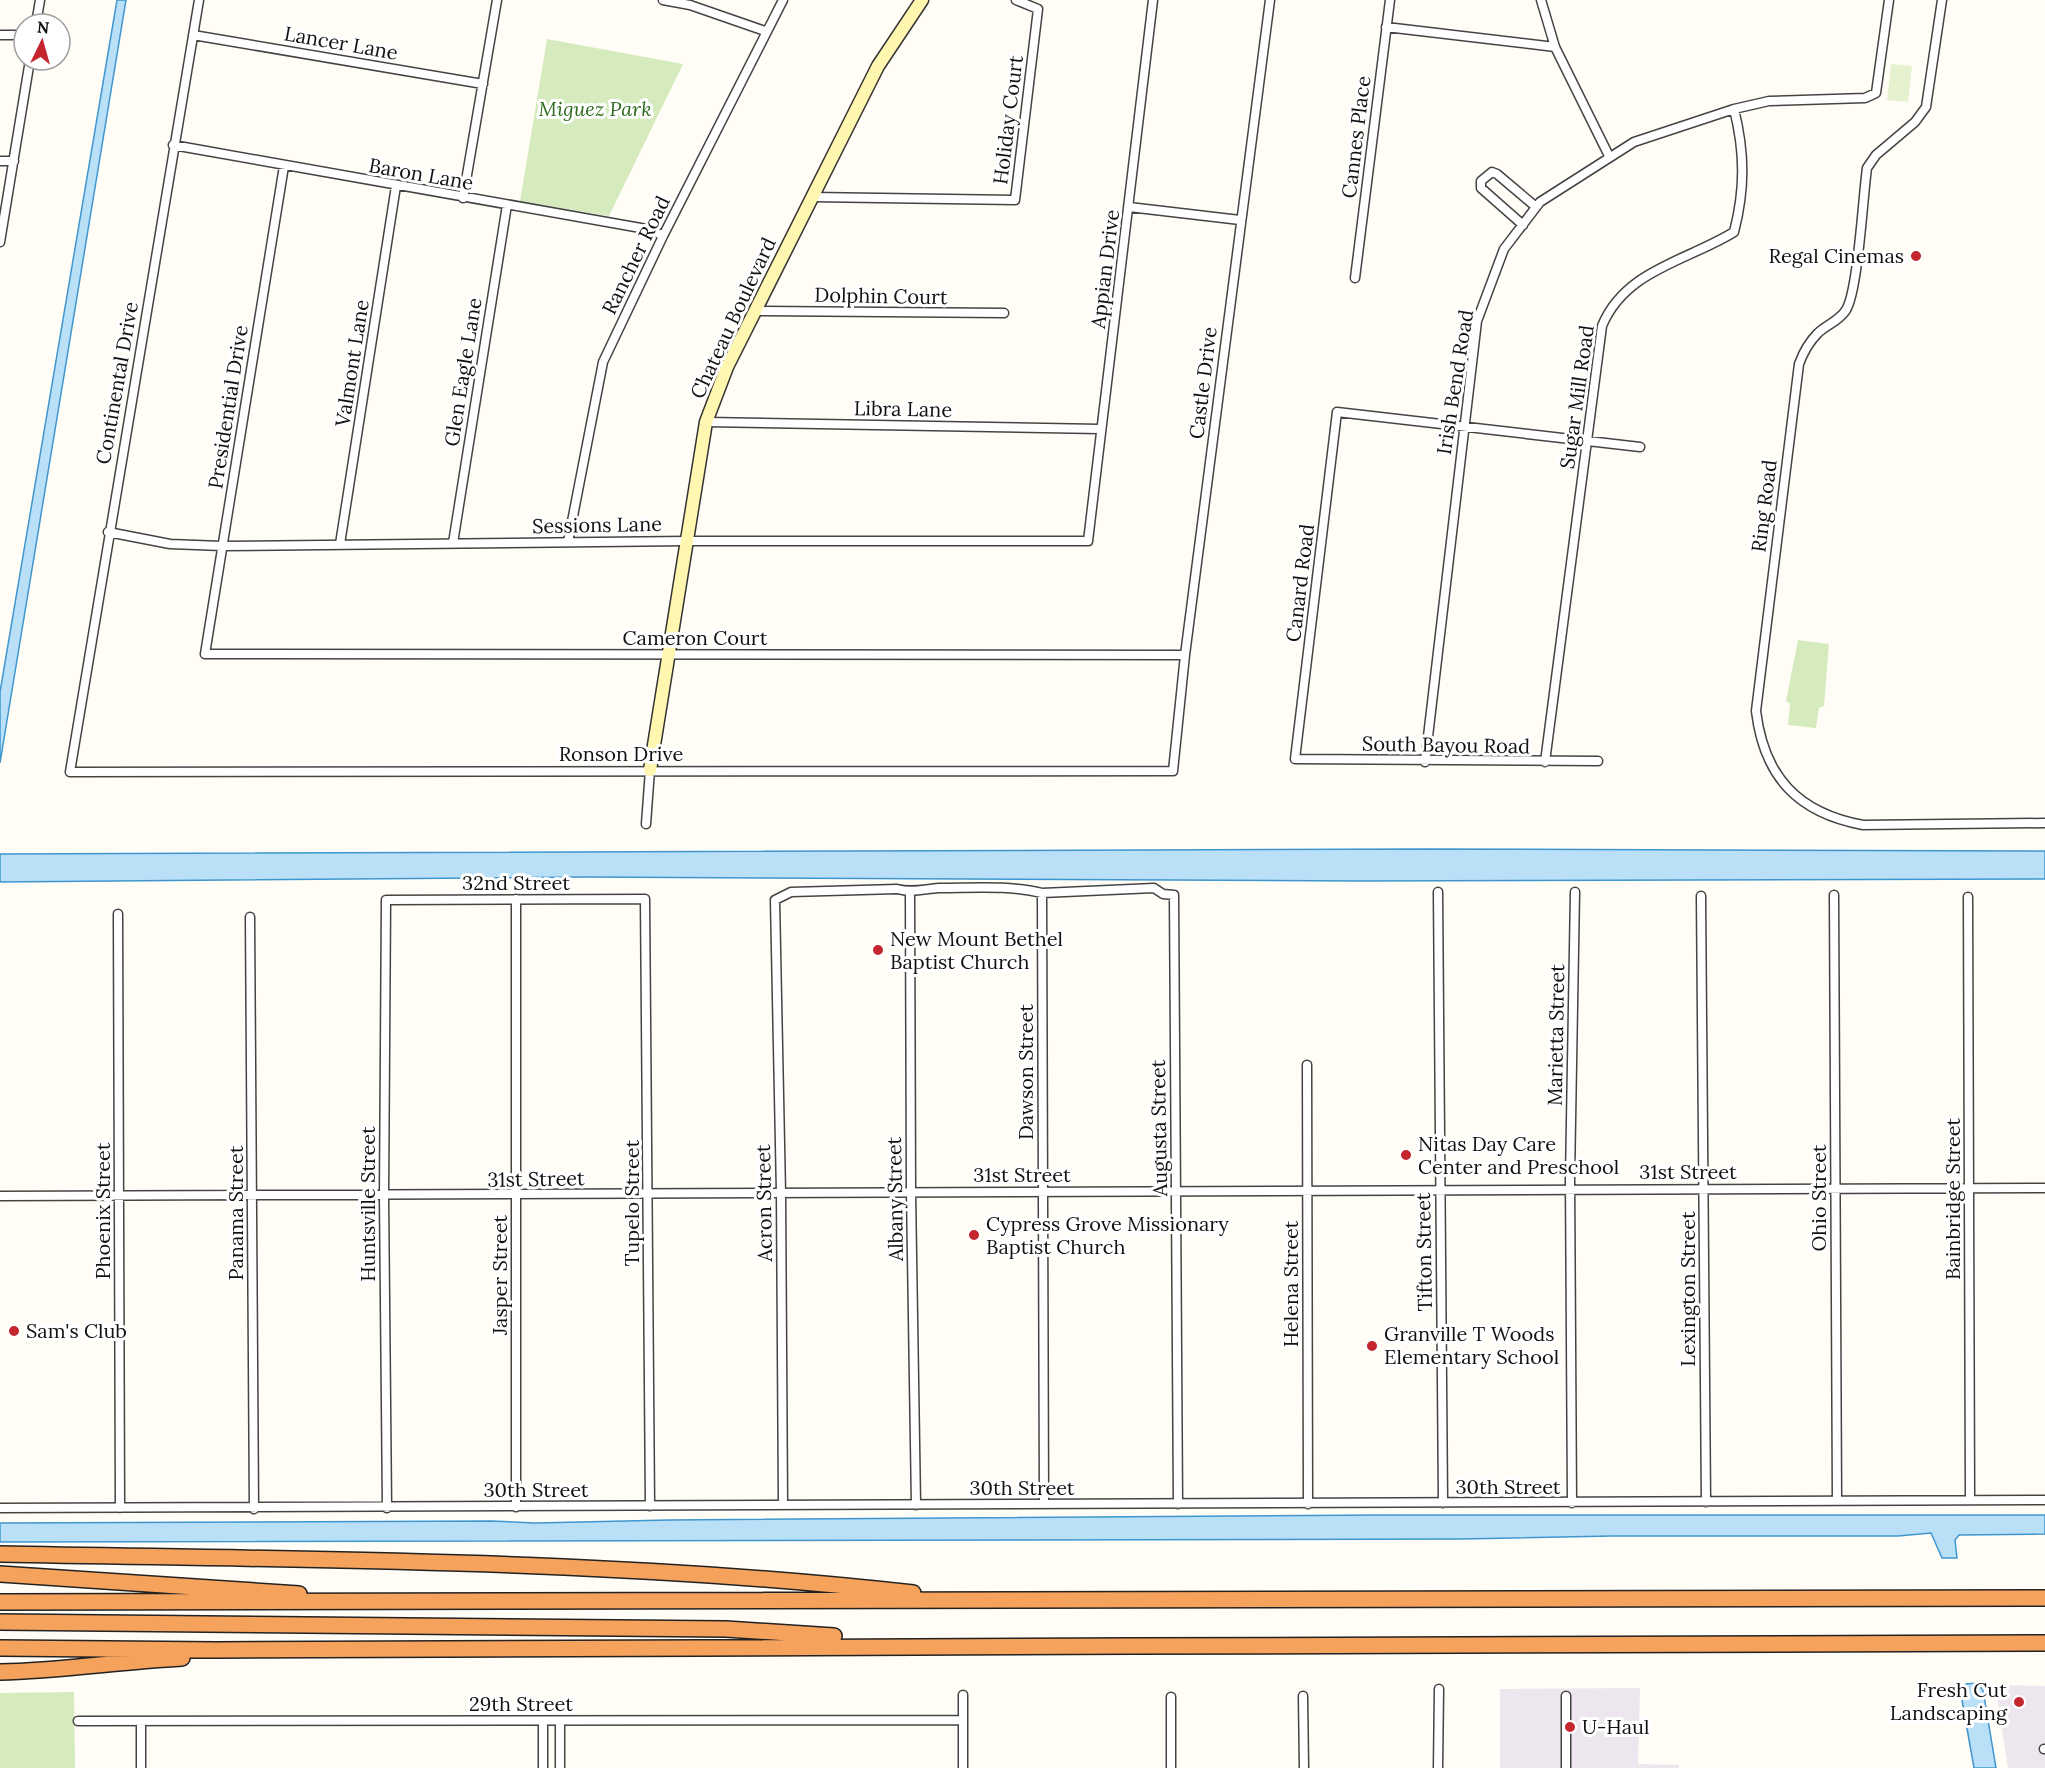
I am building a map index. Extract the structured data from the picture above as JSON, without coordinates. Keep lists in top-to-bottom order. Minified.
{"streets":{"street":["Lancer Lane","Holiday Court","Cannes Place","Baron Lane","Rancher Road","Appian Drive","Dolphin Court","Chateau Boulevard","Valmont Lane","Glen Eagle Lane","Irish Bend Road","Continental Drive","Castle Drive","Sugar Mill Road","Presidential Drive","Libra Lane","Ring Road","Sessions Lane","Canard Road","Cameron Court","South Bayou Road","Ronson Drive","32nd Street","Marietta Street","Dawson Street","Augusta Street","31st Street","Ohio Street","Albany Street","Bainbridge Street","Tupelo Street","Acron Street","Huntsville Street","Phoenix Street","Panama Street","Tifton Street","Jasper Street","Helena Street","Lexington Street","30th Street","29th Street"]},"crossings":[["Lancer Lane","Continental Drive"],["Holiday Court","Chateau Boulevard"],["Baron Lane","Rancher Road"],["Baron Lane","Valmont Lane"],["Baron Lane","Glen Eagle Lane"],["Baron Lane","Continental Drive"],["Baron Lane","Presidential Drive"],["Rancher Road","Sessions Lane"],["Appian Drive","Libra Lane"],["Appian Drive","Sessions Lane"],["Dolphin Court","Chateau Boulevard"],["Chateau Boulevard","Libra Lane"],["Chateau Boulevard","Sessions Lane"],["Chateau Boulevard","Cameron Court"],["Chateau Boulevard","Ronson Drive"],["Valmont Lane","Sessions Lane"],["Glen Eagle Lane","Sessions Lane"],["Irish Bend Road","Sugar Mill Road"],["Irish Bend Road","Canard Road"],["Irish Bend Road","South Bayou Road"],["Continental Drive","Sessions Lane"],["Continental Drive","Ronson Drive"],["Castle Drive","Cameron Court"],["Castle Drive","Ronson Drive"],["Sugar Mill Road","South Bayou Road"],["Presidential Drive","Sessions Lane"],["Presidential Drive","Cameron Court"],["Canard Road","South Bayou Road"],["32nd Street","Tupelo Street"],["32nd Street","Huntsville Street"],["32nd Street","Jasper Street"],["Marietta Street","31st Street"],["Marietta Street","30th Street"],["Dawson Street","Augusta Street"],["Dawson Street","31st Street"],["Dawson Street","30th Street"],["Augusta Street","31st Street"],["Augusta Street","30th Street"],["31st Street","Ohio Street"],["31st Street","Albany Street"],["31st Street","Bainbridge Street"],["31st Street","Tupelo Street"],["31st Street","Acron Street"],["31st Street","Huntsville Street"],["31st Street","Phoenix Street"],["31st Street","Panama Street"],["31st Street","Tifton Street"],["31st Street","Jasper Street"],["31st Street","Helena Street"],["31st Street","Lexington Street"],["Ohio Street","30th Street"],["Albany Street","Acron Street"],["Albany Street","30th Street"],["Bainbridge Street","30th Street"],["Tupelo Street","30th Street"],["Acron Street","30th Street"],["Huntsville Street","30th Street"],["Phoenix Street","30th Street"],["Panama Street","30th Street"],["Tifton Street","30th Street"],["Jasper Street","30th Street"],["Helena Street","30th Street"],["Lexington Street","30th Street"]],"parks":["Miguez Park"],"places":["Regal Cinemas","New Mount Bethel Baptist Church","Nitas Day Care Center and Preschool","Cypress Grove Missionary Baptist Church","Sam's Club","Granville T Woods Elementary School","Fresh Cut Landscaping","U-Haul"],"north":"top"}
